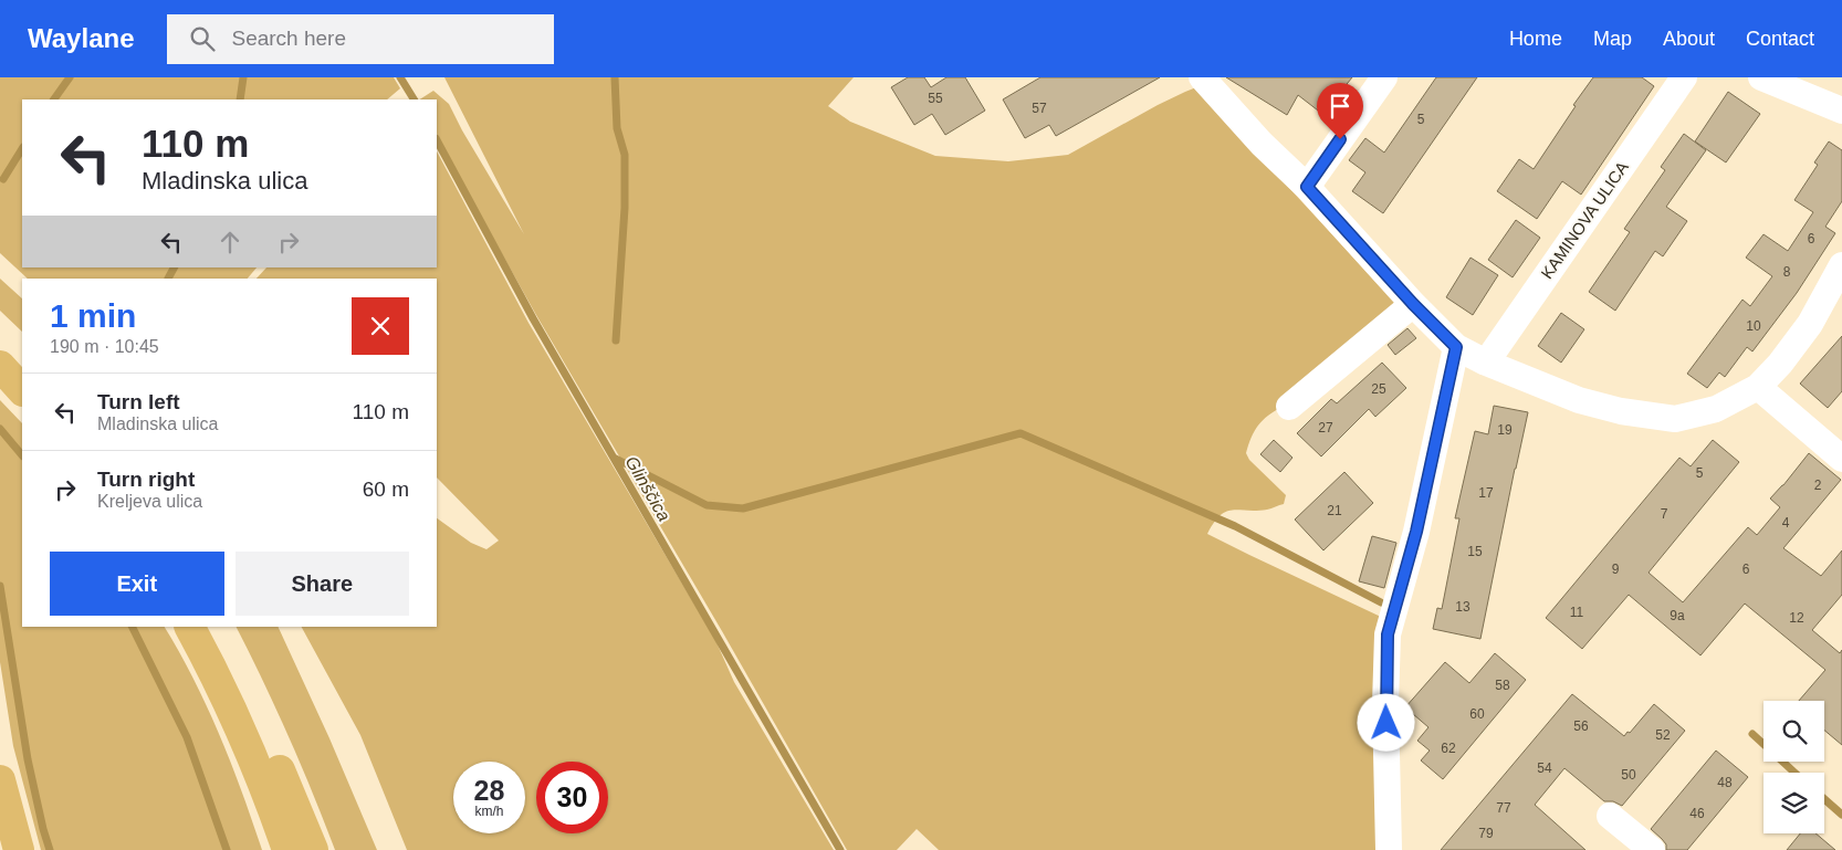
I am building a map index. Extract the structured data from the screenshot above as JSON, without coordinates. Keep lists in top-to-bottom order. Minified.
{"streets":{"street":["KAMINOVA ULICA"]},"water":["Glinščica"],"house_numbers":["55","57","5","6","8","10","25","27","19","5","2","17","21","7","4","15","9","6","13","11","9a","12","58","60","56","52","62","54","50","48","77","46","79"],"page":{"header":"Waylane","search":"Search here","nav":["Home","Map","About","Contact"],"turn":["110 m","Mladinska ulica"],"heading":["1 min","190 m · 10:45"],"list":[{"name":"Turn left","note":"Mladinska ulica","value":"110 m"},{"name":"Turn right","note":"Kreljeva ulica","value":"60 m"}],"buttons":["Exit","Share"],"speed":"28 km/h","limit":"30"}}
